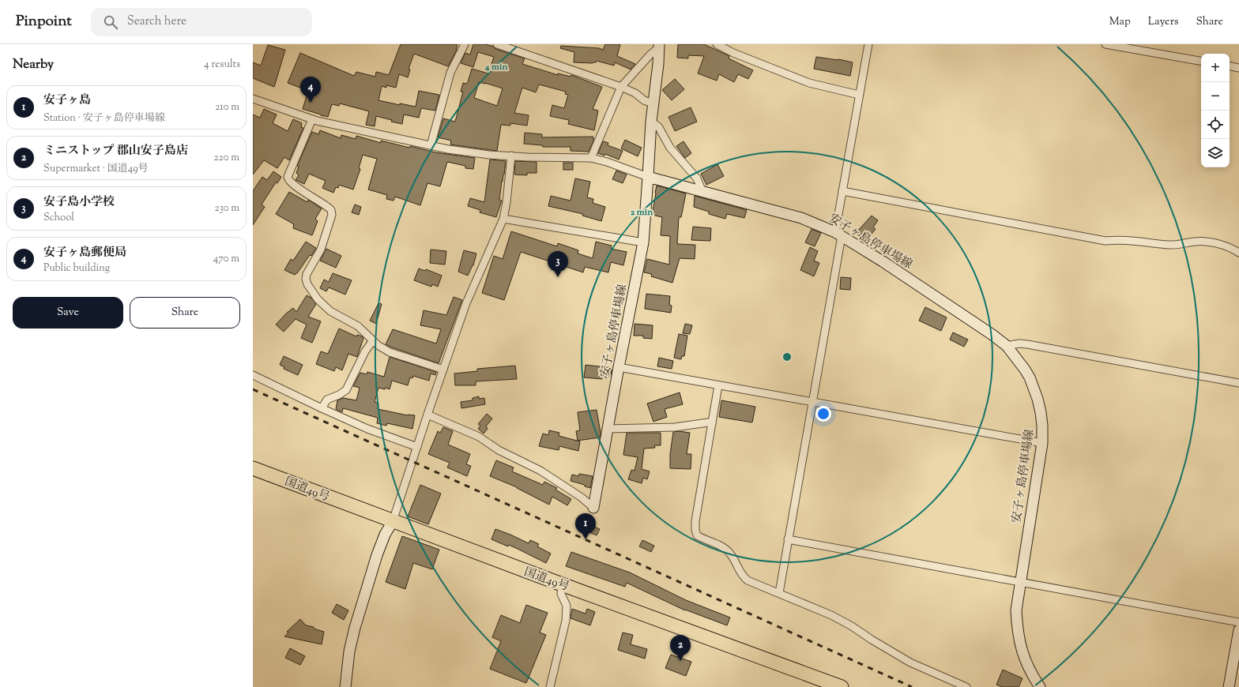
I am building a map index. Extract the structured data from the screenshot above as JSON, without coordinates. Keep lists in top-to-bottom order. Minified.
{"streets":{"highway":["国道49号"],"main road":["安子ヶ島停車場線"]},"page":{"header":"Pinpoint","search":"Search here","nav":["Map","Layers","Share"],"heading":["Nearby","4 results"],"map_buttons":["+","−"],"pins":["4","3","1","2"],"list":[{"mark":"1","name":"安子ヶ島","note":"Station · 安子ヶ島停車場線","value":"210 m"},{"mark":"2","name":"ミニストップ 郡山安子島店","note":"Supermarket · 国道49号","value":"220 m"},{"mark":"3","name":"安子島小学校","note":"School","value":"230 m"},{"mark":"4","name":"安子ヶ島郵便局","note":"Public building","value":"470 m"}],"buttons":["Save","Share"]},"rings":["4 min","2 min"]}
